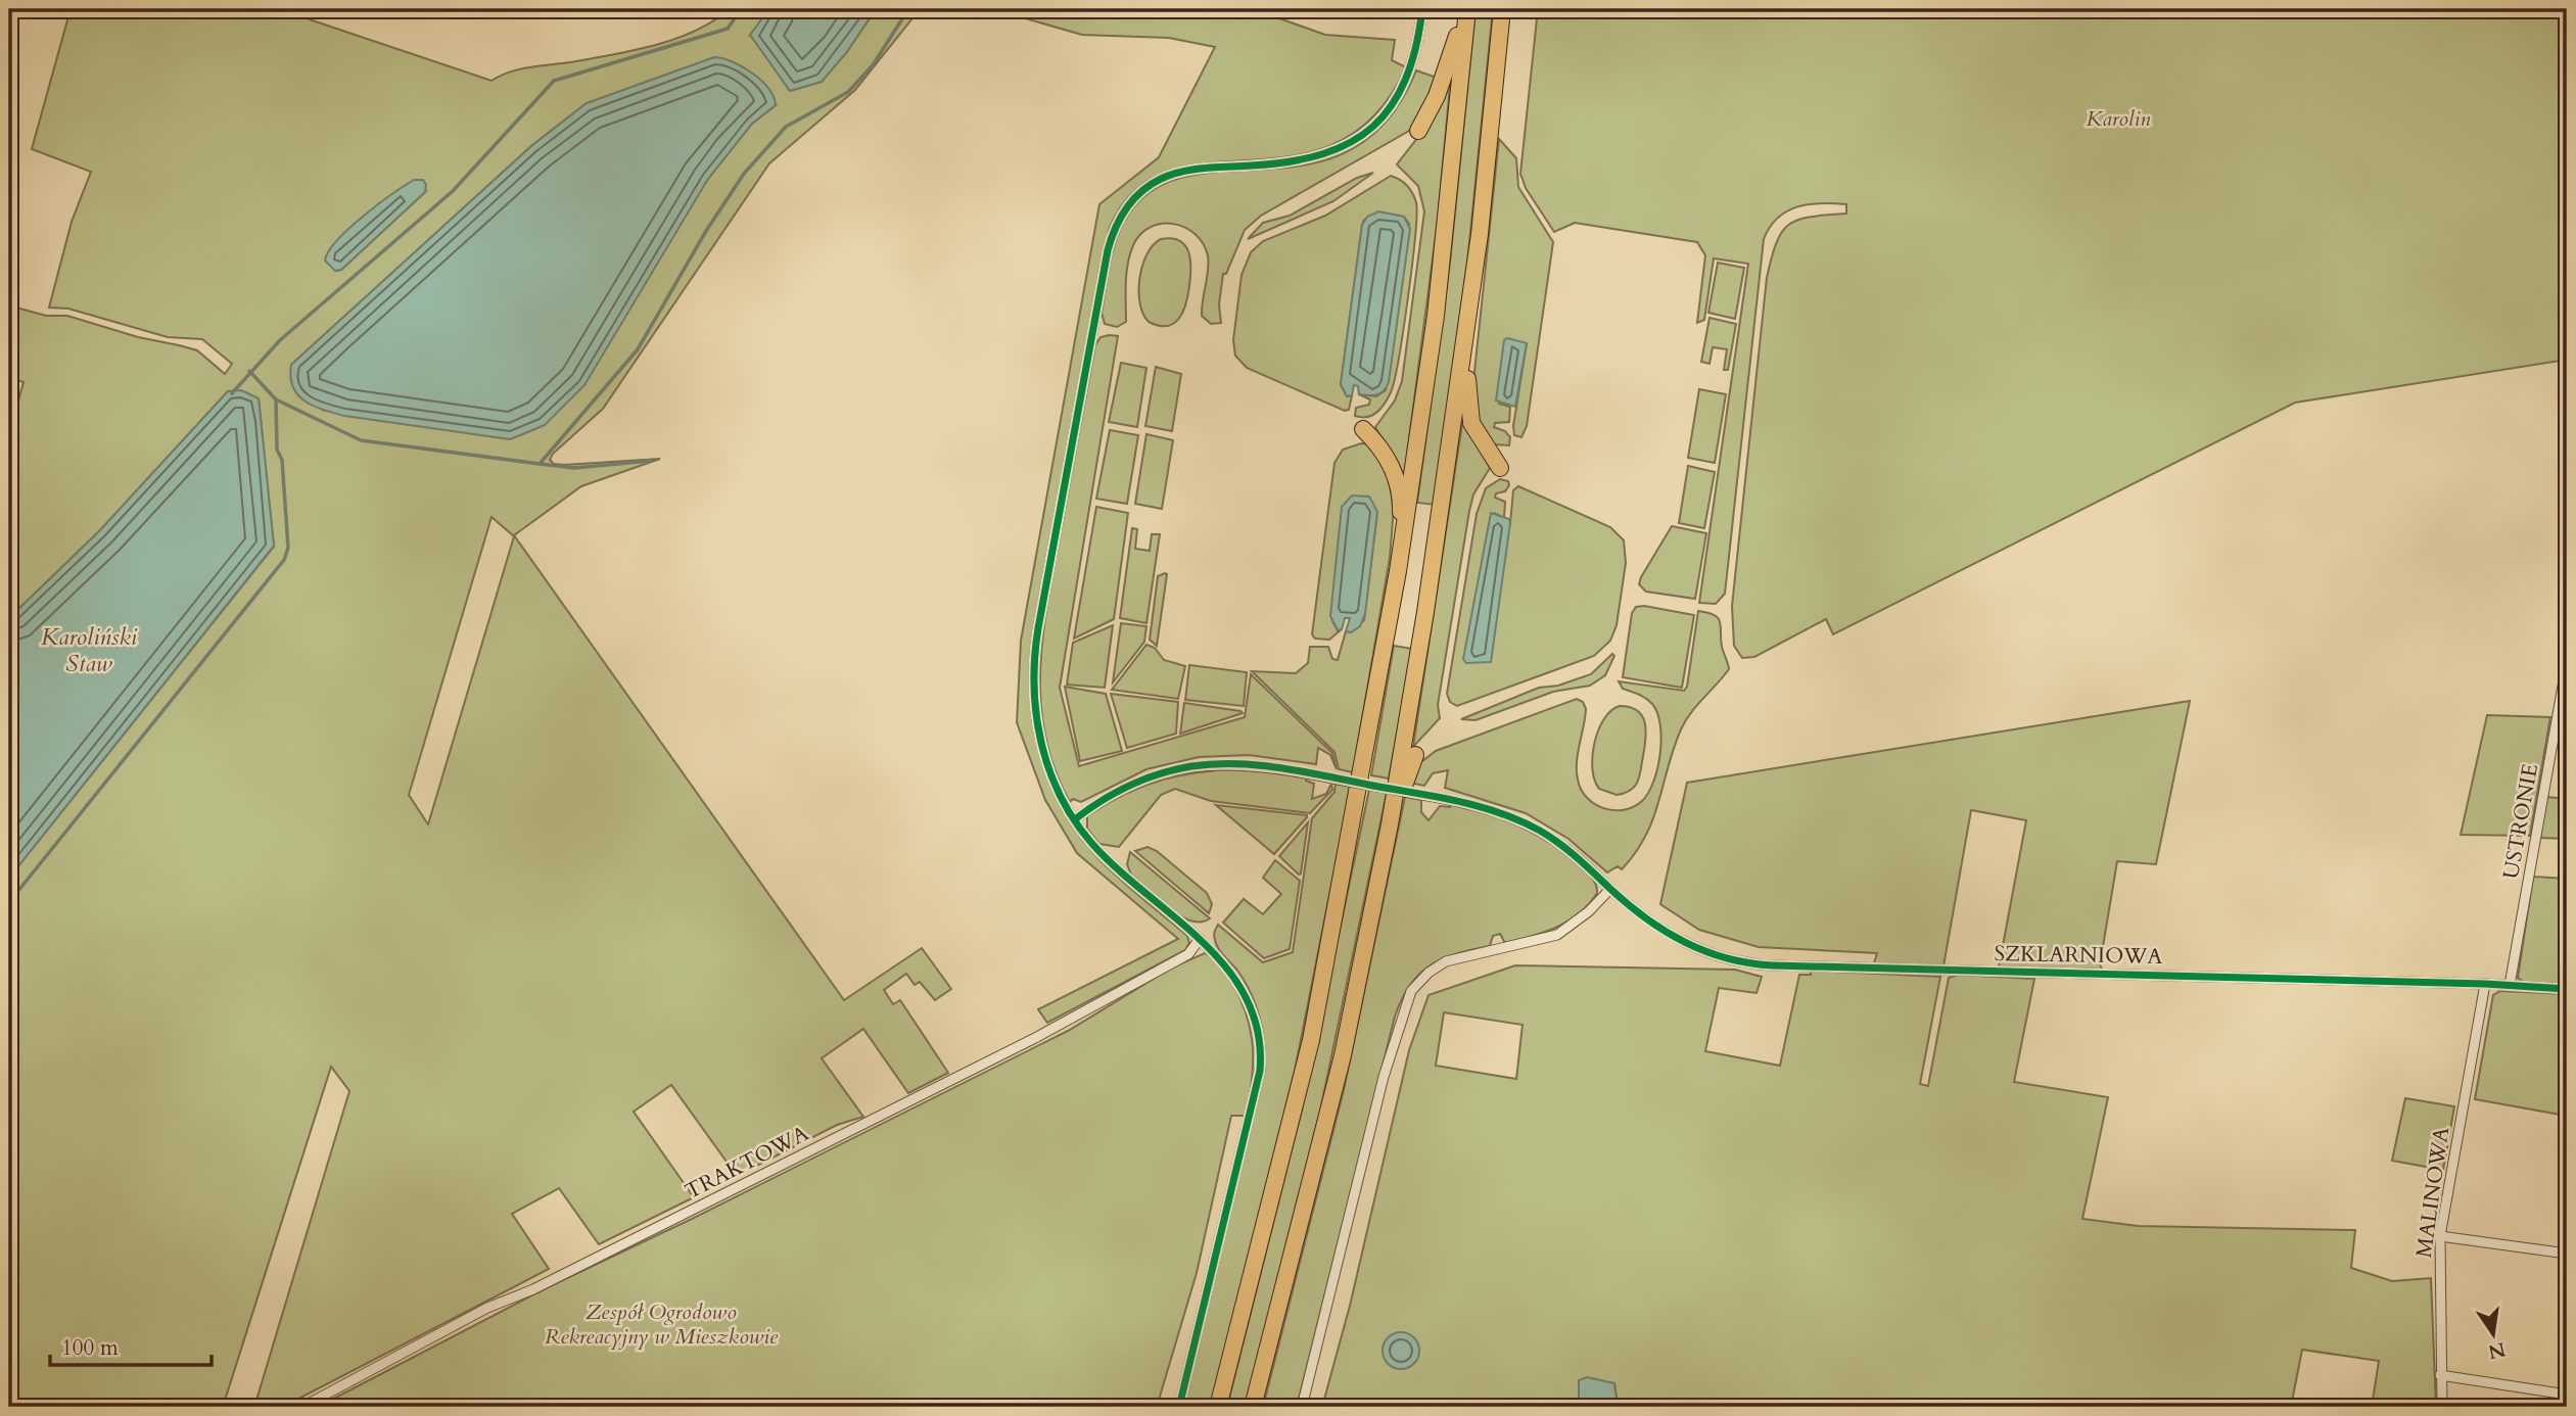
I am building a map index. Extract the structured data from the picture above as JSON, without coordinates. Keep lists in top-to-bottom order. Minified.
{"streets":{"street":["USTRONIE","SZKLARNIOWA","TRAKTOWA","MALINOWA"]},"crossings":[["USTRONIE","SZKLARNIOWA"],["SZKLARNIOWA","MALINOWA"]],"water":["Karoliński Staw"],"parks":["Karolin","Zespół Ogrodowo Rekreacyjny w Mieszkowie"],"scale_bar":"100 m","north":"bottom"}
